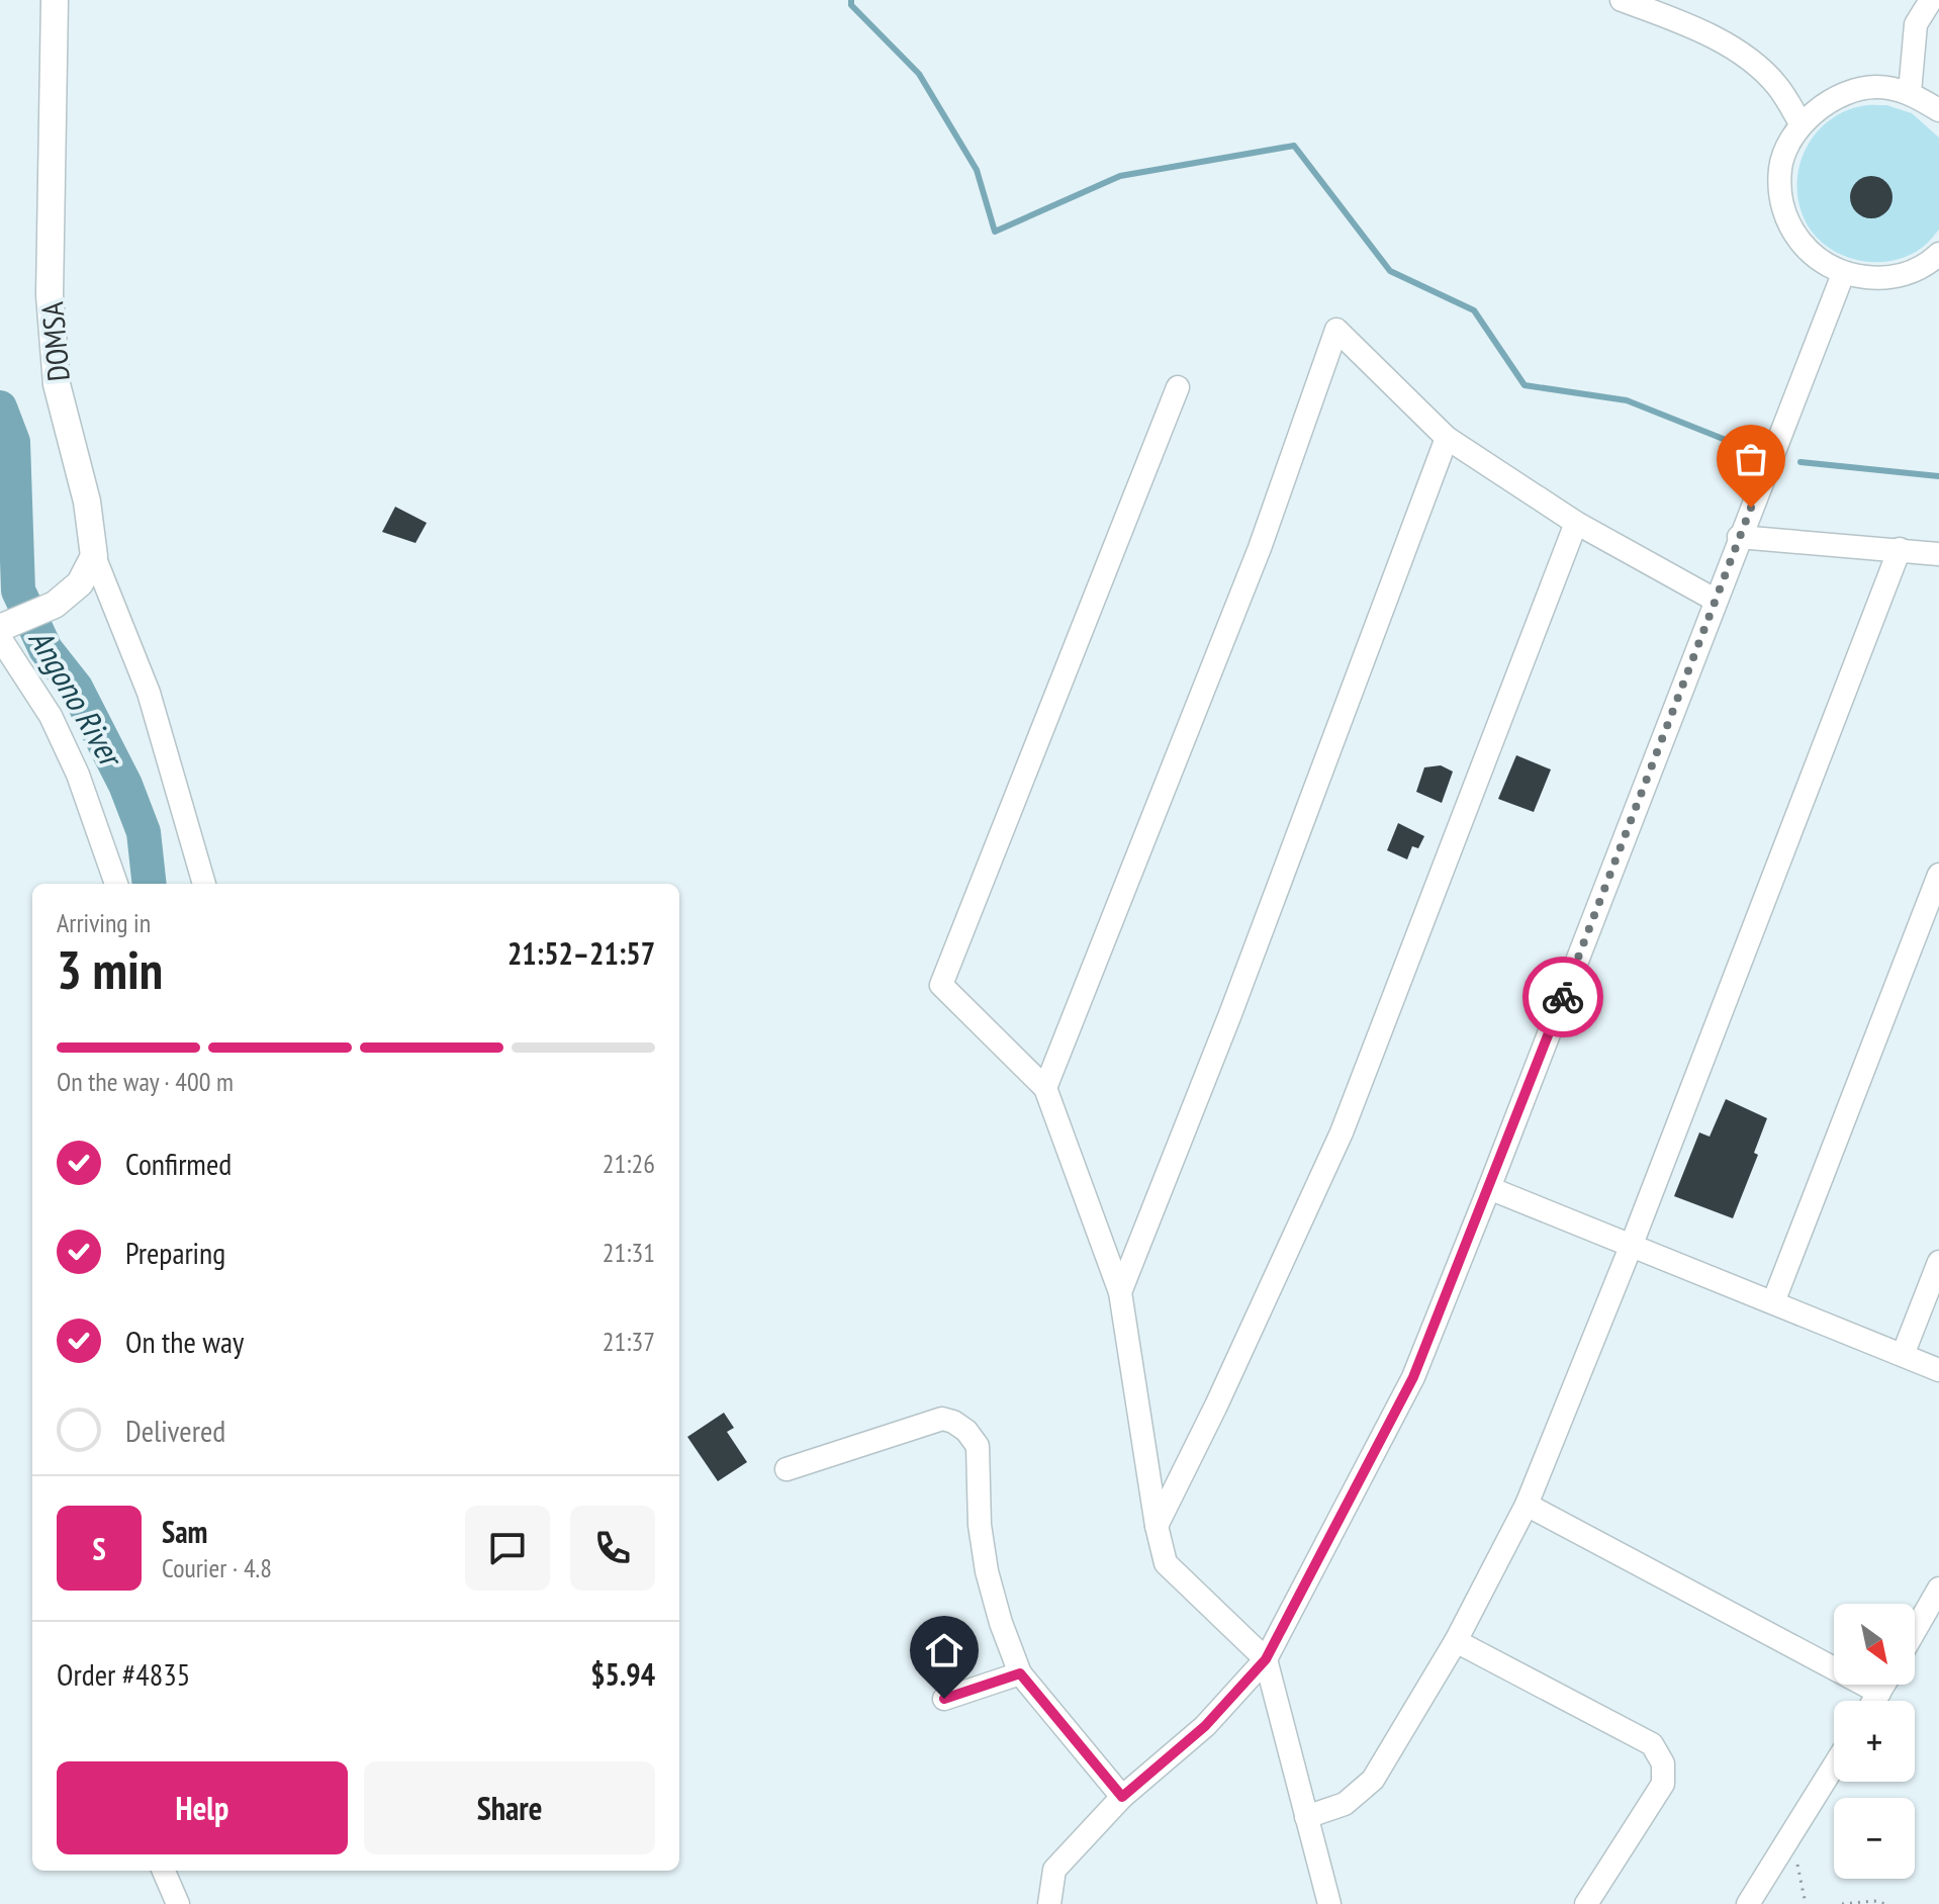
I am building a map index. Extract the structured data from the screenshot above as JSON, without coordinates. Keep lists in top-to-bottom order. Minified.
{"streets":{"main road":["DOMSA"]},"water":["Angono River"],"north":"bottom right","page":{"heading":["3 min","Arriving in","21:52–21:57"],"panel":["Sam","Courier · 4.8","Order #4835","$5.94"],"bar":"On the way · 400 m","list":[["Confirmed","21:26"],["Preparing","21:31"],["On the way","21:37"],"Delivered"],"round":"S","map_buttons":["+","−"],"buttons":["Help","Share"]}}
